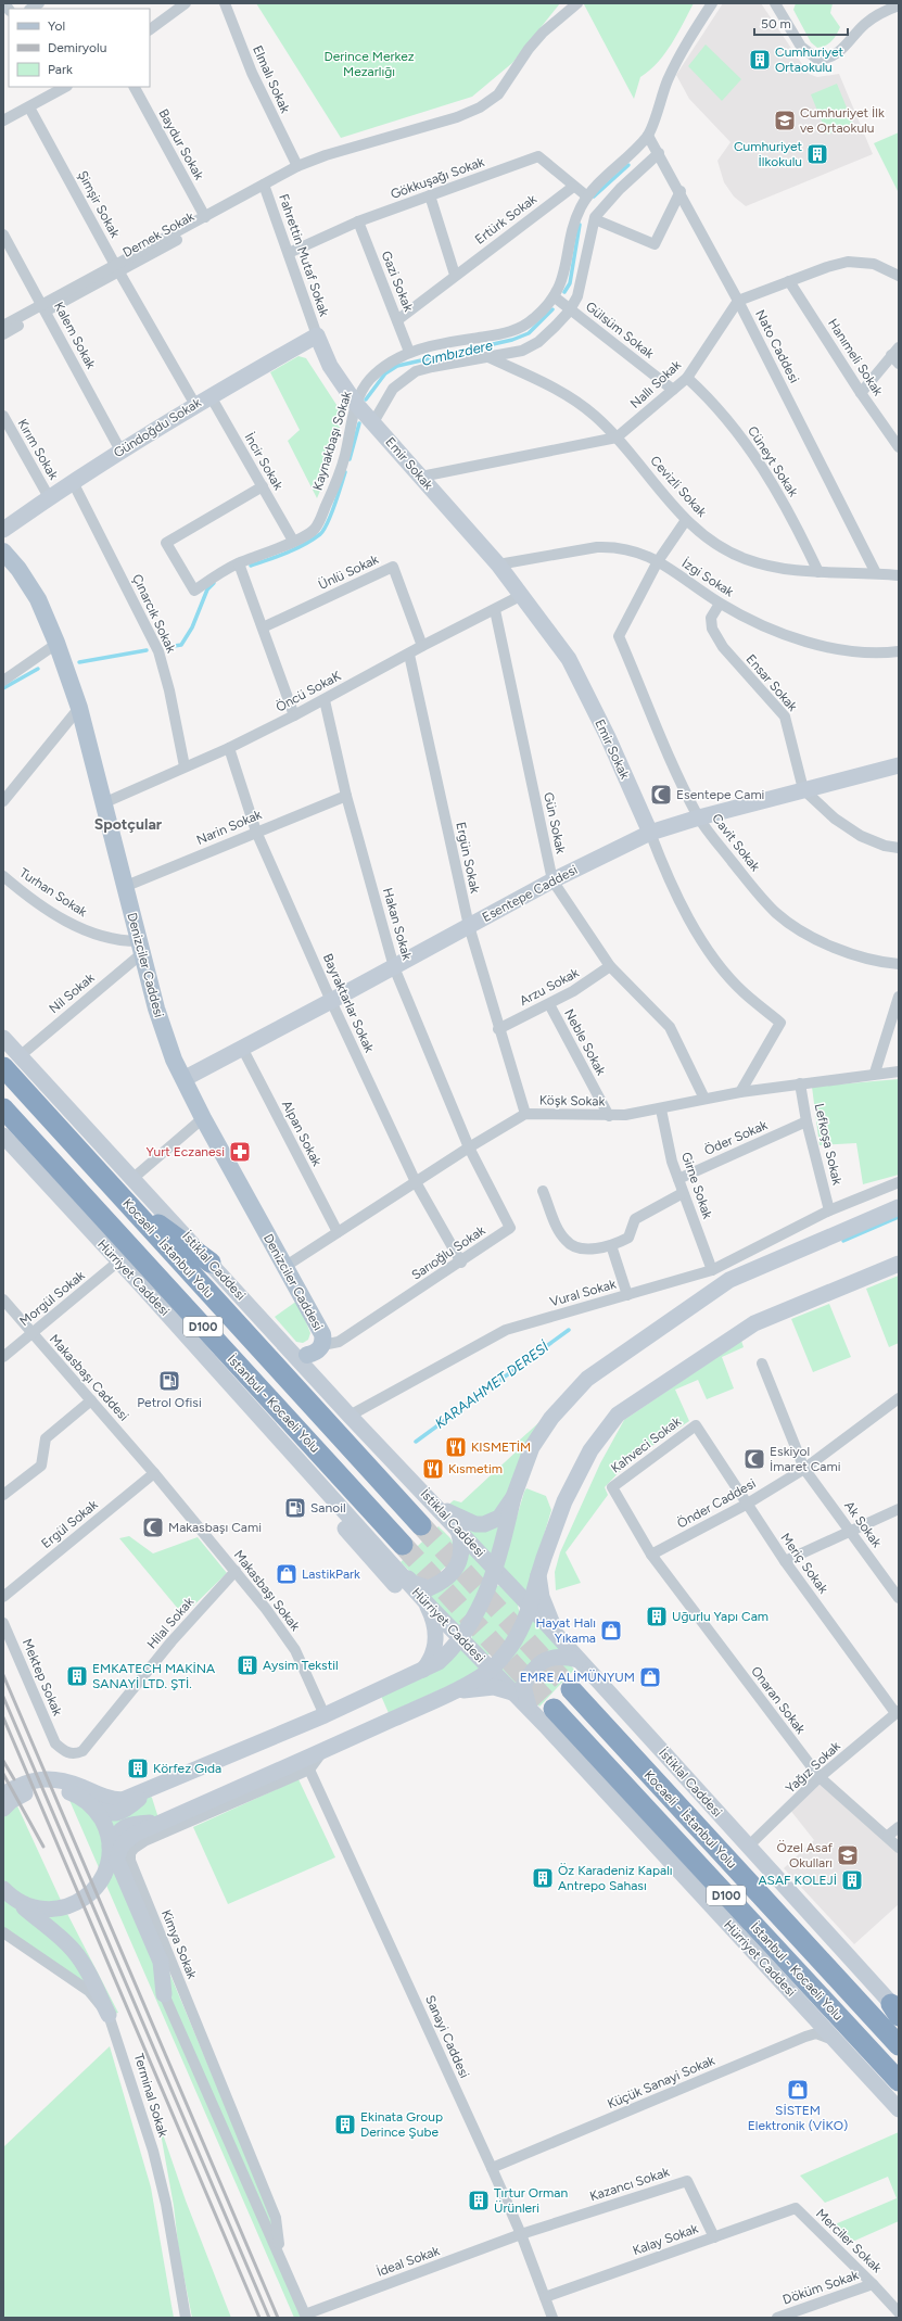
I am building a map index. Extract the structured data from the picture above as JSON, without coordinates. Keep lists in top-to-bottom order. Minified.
{"streets":{"highway":["Kocaeli - İstanbul Yolu","D100","İstanbul - Kocaeli Yolu"],"main road":["Gündoğdu Sokak","Emir Sokak","Esentepe Caddesi","Denizciler Caddesi","İstiklal Caddesi","Hürriyet Caddesi"],"street":["Elmalı Sokak","Baydur Sokak","Gökkuşağı Sokak","Şimşir Sokak","Ertürk Sokak","Dernek Sokak","Fahrettin Mutaf Sokak","Gazi Sokak","Gülsüm Sokak","Kalem Sokak","Nato Caddesi","Hanımeli Sokak","Nallı Sokak","Kaynakbaşı Sokak","Kırım Sokak","İncir Sokak","Cüneyt Sokak","Cevizli Sokak","Ünlü Sokak","İzgi Sokak","Çınarcık Sokak","Ensar Sokak","Öncü SokaK","Gün Sokak","Narin Sokak","Cavit Sokak","Ergün Sokak","Turhan Sokak","Hakan Sokak","Arzu Sokak","Nil Sokak","Bayraktarlar Sokak","Neble Sokak","Köşk Sokak","Alpan Sokak","Öder Sokak","Lefkoşa Sokak","Girne Sokak","Sarıoğlu Sokak","Vural Sokak","Morgül Sokak","Makasbaşı Caddesi","Kahveci Sokak","Önder Caddesi","Ergül Sokak","Ak Sokak","Meriç Sokak","Makasbaşı Sokak","Hilal Sokak","Mektep Sokak","Onaran Sokak","Yağız Sokak","Kimya Sokak","Sanayi Caddesi","Küçük Sanayi Sokak","Terminal Sokak","Kazancı Sokak","Kalay Sokak","Merciler Sokak","İdeal Sokak","Döküm Sokak"]},"crossings":[["Elmalı Sokak","Dernek Sokak"],["Baydur Sokak","Dernek Sokak"],["Gökkuşağı Sokak","Ertürk Sokak"],["Gökkuşağı Sokak","Fahrettin Mutaf Sokak"],["Gökkuşağı Sokak","Gazi Sokak"],["Gökkuşağı Sokak","Kaynakbaşı Sokak"],["Şimşir Sokak","Dernek Sokak"],["Şimşir Sokak","Gündoğdu Sokak"],["Ertürk Sokak","Gazi Sokak"],["Dernek Sokak","Fahrettin Mutaf Sokak"],["Dernek Sokak","Kalem Sokak"],["Fahrettin Mutaf Sokak","Gündoğdu Sokak"],["Fahrettin Mutaf Sokak","Emir Sokak"],["Gazi Sokak","Kaynakbaşı Sokak"],["Gülsüm Sokak","Nallı Sokak"],["Gülsüm Sokak","Kaynakbaşı Sokak"],["Kalem Sokak","Gündoğdu Sokak"],["Nato Caddesi","Nallı Sokak"],["Nato Caddesi","Kaynakbaşı Sokak"],["Nato Caddesi","Cevizli Sokak"],["Nallı Sokak","Cüneyt Sokak"],["Nallı Sokak","Emir Sokak"],["Nallı Sokak","Cevizli Sokak"],["Gündoğdu Sokak","Kırım Sokak"],["Gündoğdu Sokak","İncir Sokak"],["Gündoğdu Sokak","Emir Sokak"],["Gündoğdu Sokak","Çınarcık Sokak"],["Kaynakbaşı Sokak","İncir Sokak"],["Kaynakbaşı Sokak","Emir Sokak"],["Cüneyt Sokak","Cevizli Sokak"],["Emir Sokak","İzgi Sokak"],["Emir Sokak","Öncü SokaK"],["Emir Sokak","Esentepe Caddesi"],["Emir Sokak","Köşk Sokak"],["Ünlü Sokak","Öncü SokaK"],["İzgi Sokak","Ensar Sokak"],["İzgi Sokak","Cavit Sokak"],["Çınarcık Sokak","Öncü SokaK"],["Ensar Sokak","Esentepe Caddesi"],["Öncü SokaK","Gün Sokak"],["Öncü SokaK","Ergün Sokak"],["Öncü SokaK","Hakan Sokak"],["Öncü SokaK","Denizciler Caddesi"],["Öncü SokaK","Bayraktarlar Sokak"],["Gün Sokak","Esentepe Caddesi"],["Gün Sokak","Arzu Sokak"],["Gün Sokak","Köşk Sokak"],["Narin Sokak","Hakan Sokak"],["Narin Sokak","Denizciler Caddesi"],["Narin Sokak","Bayraktarlar Sokak"],["Cavit Sokak","Esentepe Caddesi"],["Ergün Sokak","Esentepe Caddesi"],["Ergün Sokak","Arzu Sokak"],["Ergün Sokak","Köşk Sokak"],["Turhan Sokak","Denizciler Caddesi"],["Turhan Sokak","Nil Sokak"],["Esentepe Caddesi","Hakan Sokak"],["Esentepe Caddesi","Denizciler Caddesi"],["Esentepe Caddesi","Bayraktarlar Sokak"],["Esentepe Caddesi","Alpan Sokak"],["Hakan Sokak","Köşk Sokak"],["Hakan Sokak","Sarıoğlu Sokak"],["Denizciler Caddesi","Nil Sokak"],["Denizciler Caddesi","Köşk Sokak"],["Denizciler Caddesi","Sarıoğlu Sokak"],["Arzu Sokak","Neble Sokak"],["Nil Sokak","Kocaeli - İstanbul Yolu"],["Nil Sokak","İstiklal Caddesi"],["Bayraktarlar Sokak","Köşk Sokak"],["Bayraktarlar Sokak","Sarıoğlu Sokak"],["Neble Sokak","Köşk Sokak"],["Köşk Sokak","Alpan Sokak"],["Köşk Sokak","Lefkoşa Sokak"],["Köşk Sokak","Girne Sokak"],["Köşk Sokak","Sarıoğlu Sokak"],["Öder Sokak","Lefkoşa Sokak"],["Öder Sokak","Girne Sokak"],["Lefkoşa Sokak","Vural Sokak"],["Girne Sokak","Vural Sokak"],["Kocaeli - İstanbul Yolu","İstiklal Caddesi"],["İstiklal Caddesi","Hürriyet Caddesi"],["İstiklal Caddesi","Vural Sokak"],["İstiklal Caddesi","Yağız Sokak"],["Hürriyet Caddesi","Morgül Sokak"],["Morgül Sokak","Makasbaşı Caddesi"],["Makasbaşı Caddesi","Ergül Sokak"],["Makasbaşı Caddesi","Makasbaşı Sokak"],["Kahveci Sokak","Önder Caddesi"],["Kahveci Sokak","Meriç Sokak"],["Kahveci Sokak","Onaran Sokak"],["Önder Caddesi","Ak Sokak"],["Önder Caddesi","Meriç Sokak"],["Önder Caddesi","Onaran Sokak"],["Ergül Sokak","Makasbaşı Sokak"],["Meriç Sokak","Yağız Sokak"],["Makasbaşı Sokak","Hilal Sokak"],["Hilal Sokak","Mektep Sokak"],["Onaran Sokak","Yağız Sokak"],["Kimya Sokak","Sanayi Caddesi"],["Kimya Sokak","İdeal Sokak"],["Sanayi Caddesi","Küçük Sanayi Sokak"],["Sanayi Caddesi","Kazancı Sokak"],["Sanayi Caddesi","Kalay Sokak"],["Sanayi Caddesi","İdeal Sokak"],["Kazancı Sokak","Kalay Sokak"],["Kazancı Sokak","İdeal Sokak"],["Kalay Sokak","Merciler Sokak"],["Merciler Sokak","Döküm Sokak"]],"districts":["Spotçular"],"water":["Cımbızdere","KARAAHMET DERESİ"],"parks":["Derince Merkez Mezarlığı"],"places":{"building":["Cumhuriyet Ortaokulu","Cumhuriyet İlkokulu","Uğurlu Yapı Cam","Aysim Tekstil","EMKATECH MAKİNA SANAYİ LTD. ŞTİ.","Körfez Gıda","Öz Karadeniz Kapalı Antrepo Sahası","ASAF KOLEJİ","Ekinata Group Derince Şube","Tırtur Orman Ürünleri"],"school or university":["Cumhuriyet İlk ve Ortaokulu","Özel Asaf Okulları"],"mosque":["Esentepe Cami","Eskiyol İmaret Cami","Makasbaşı Cami"],"pharmacy":["Yurt Eczanesi"],"fuel station":["Petrol Ofisi","Sanoil"],"restaurant":["KISMETİM","Kısmetim"],"shop":["LastikPark","Hayat Halı Yıkama","EMRE ALİMÜNYUM","SİSTEM Elektronik (VİKO)"]},"legend":["Yol","Demiryolu","Park"],"scale_bar":"50 m"}
